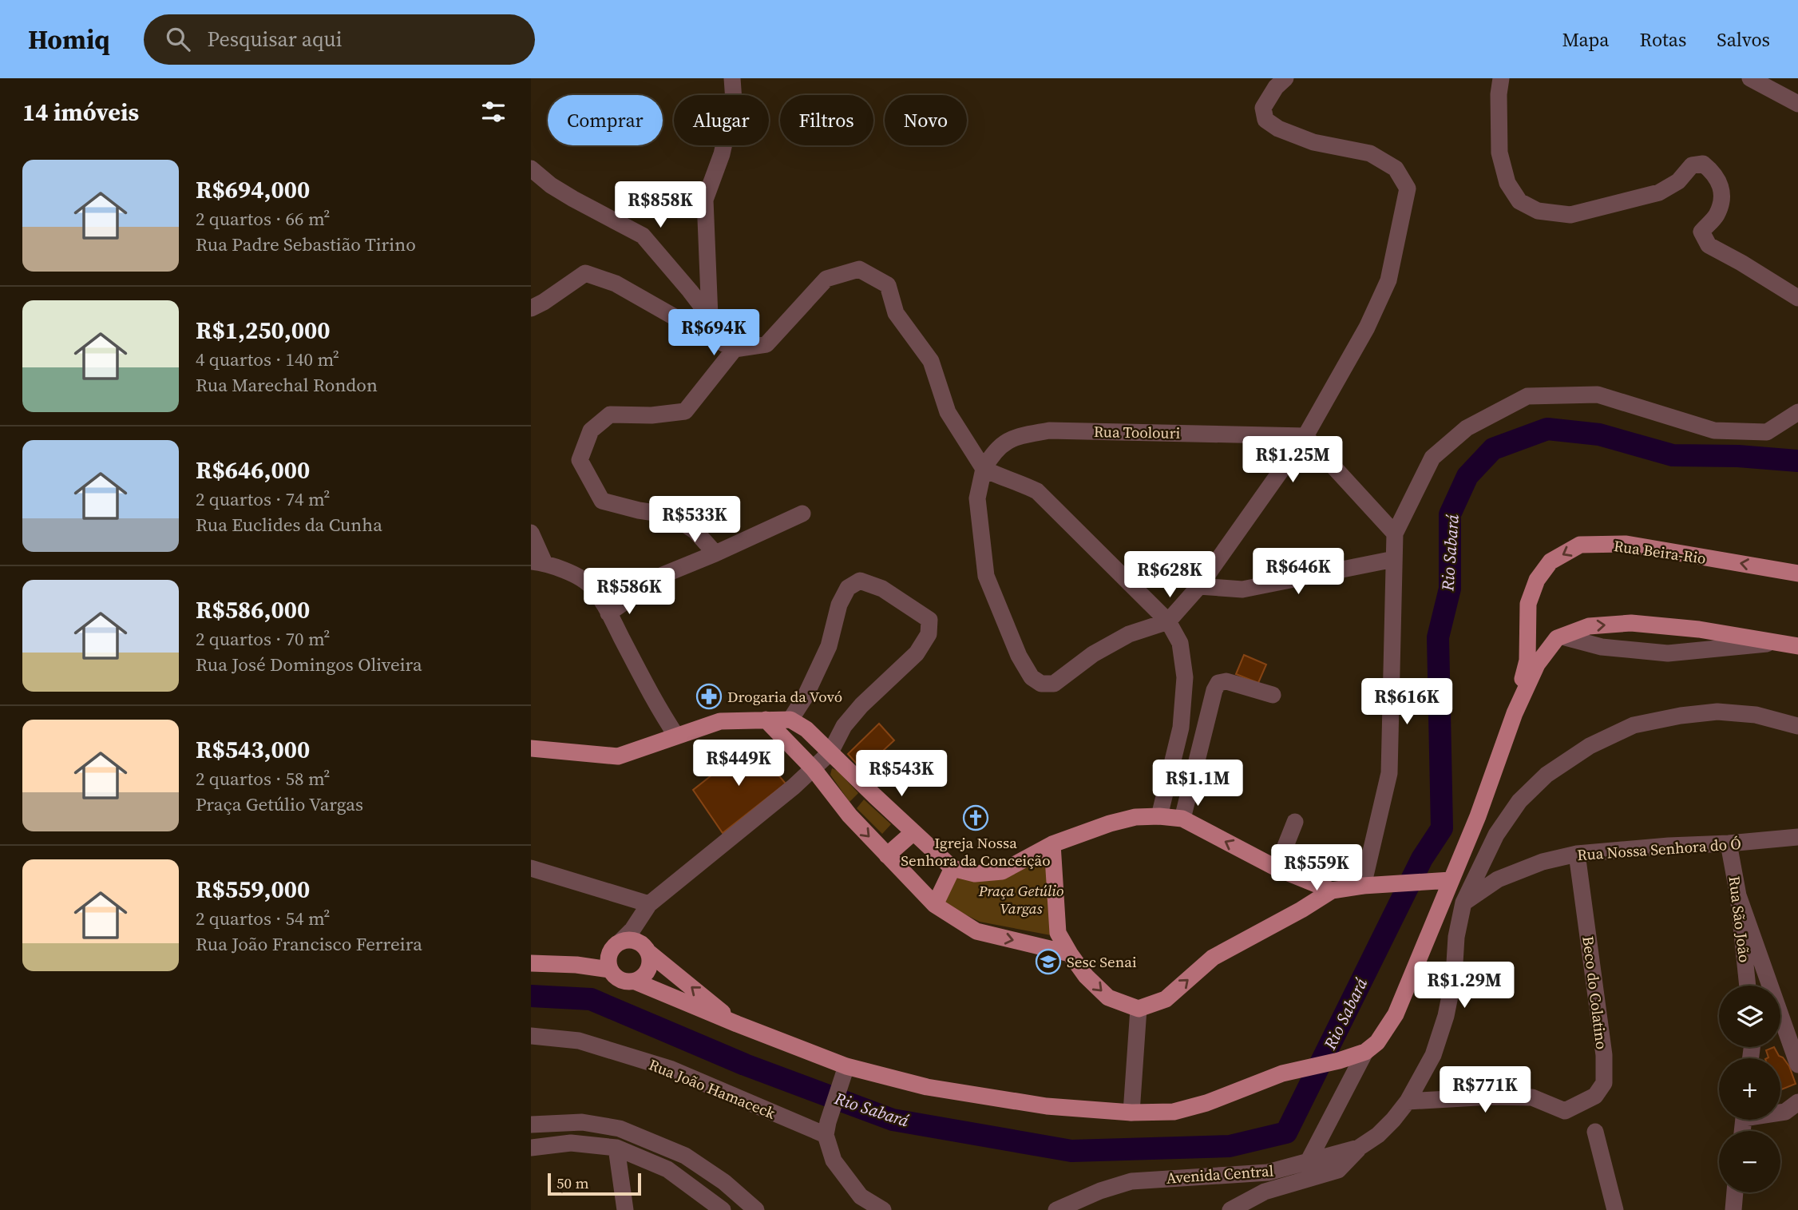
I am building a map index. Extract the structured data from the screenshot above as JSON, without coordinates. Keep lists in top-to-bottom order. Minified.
{"streets":{"main road":["Rua Beira-Rio"],"street":["Rua Toolouri","Rua Nossa Senhora do Ó","Rua São João","Beco do Colatino","Rua João Hamaceck","Avenida Central"]},"crossings":[["Rua Nossa Senhora do Ó","Rua São João"],["Rua Nossa Senhora do Ó","Beco do Colatino"],["Rua Nossa Senhora do Ó","Avenida Central"],["Beco do Colatino","Avenida Central"]],"water":["Rio Sabará"],"parks":["Praça Getúlio Vargas"],"places":{"pharmacy":["Drogaria da Vovó"],"church":["Igreja Nossa Senhora da Conceição"],"school or university":["Sesc Senai"]},"scale_bar":"50 m","page":{"header":"Homiq","search":"Pesquisar aqui","nav":["Mapa","Rotas","Salvos"],"heading":"14 imóveis","chip":["Comprar","Alugar","Filtros","Novo"],"list":[{"name":"R$694,000","note":"2 quartos · 66 m² · Rua Padre Sebastião Tirino"},{"name":"R$1,250,000","note":"4 quartos · 140 m² · Rua Marechal Rondon"},{"name":"R$646,000","note":"2 quartos · 74 m² · Rua Euclides da Cunha"},{"name":"R$586,000","note":"2 quartos · 70 m² · Rua José Domingos Oliveira"},{"name":"R$543,000","note":"2 quartos · 58 m² · Praça Getúlio Vargas"},{"name":"R$559,000","note":"2 quartos · 54 m² · Rua João Francisco Ferreira"}],"price":["R$858K","R$694K","R$1.25M","R$533K","R$646K","R$628K","R$586K","R$616K","R$449K","R$543K","R$1.1M","R$559K","R$1.29M","R$771K"],"map_buttons":["+","−"],"scale":"50 m"}}
